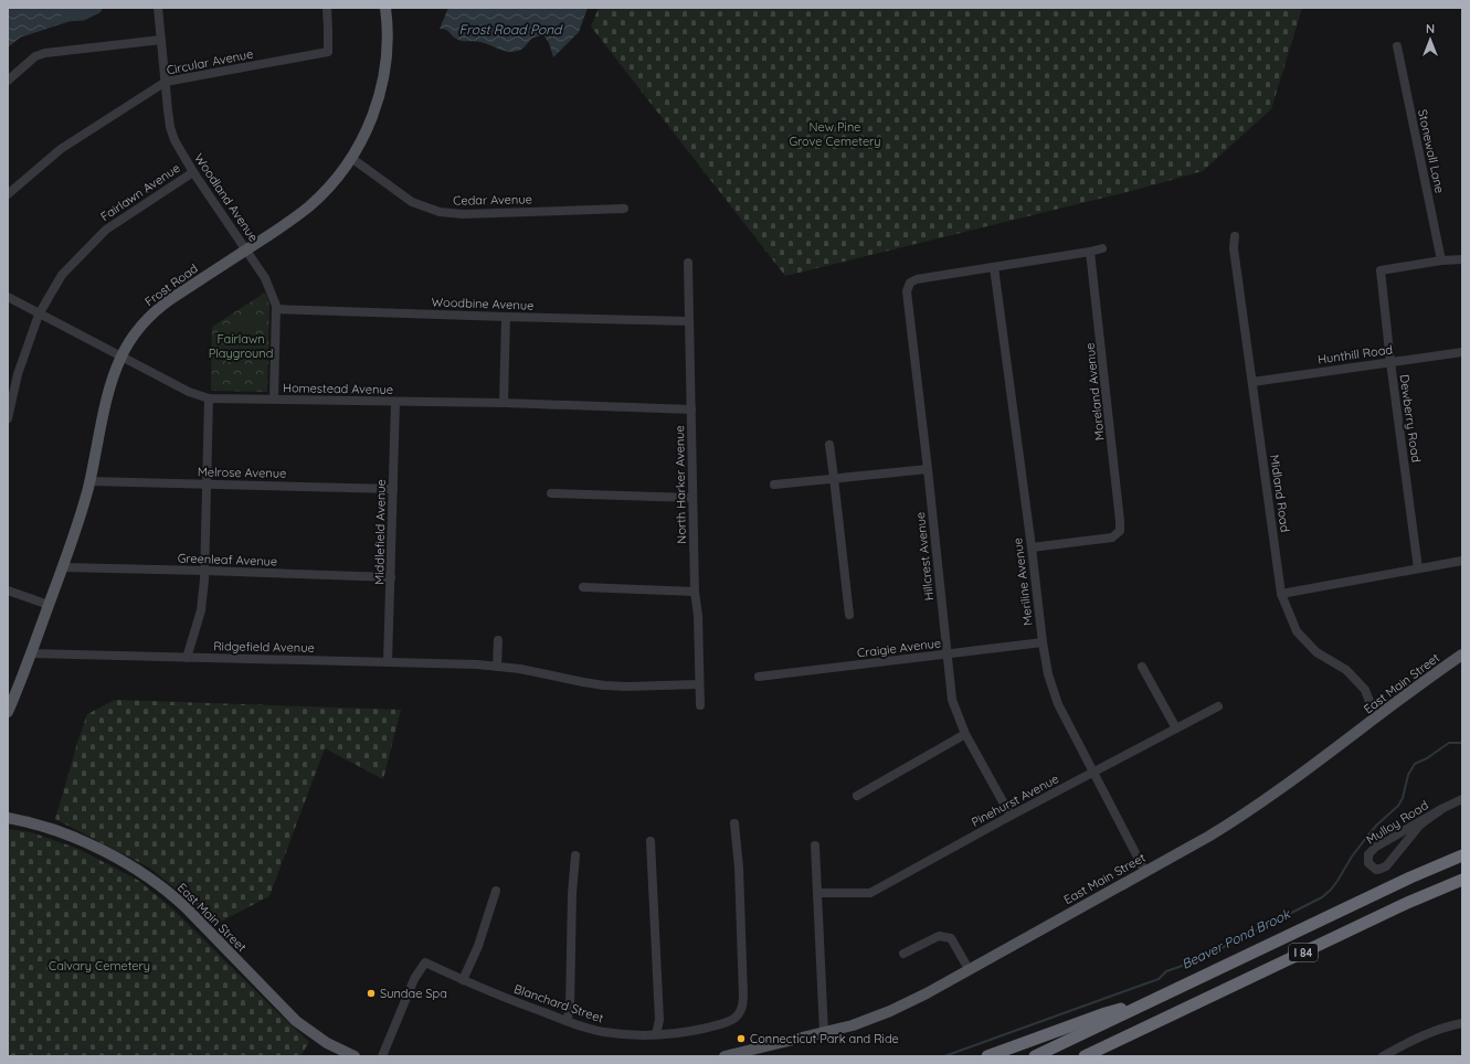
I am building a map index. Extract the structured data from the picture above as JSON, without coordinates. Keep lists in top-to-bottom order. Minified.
{"streets":{"highway":["I 84"],"main road":["Frost Road","East Main Street"],"street":["Circular Avenue","Stonewall Lane","Fairlawn Avenue","Woodland Avenue","Cedar Avenue","Woodbine Avenue","Hunthill Road","Homestead Avenue","Moreland Avenue","Dewberry Road","Melrose Avenue","North Harker Avenue","Midland Road","Middlefield Avenue","Hillcrest Avenue","Greenleaf Avenue","Meriline Avenue","Ridgefield Avenue","Craigie Avenue","Pinehurst Avenue","Mulloy Road","Blanchard Street"]},"crossings":[["Circular Avenue","Woodland Avenue"],["Stonewall Lane","Dewberry Road"],["Fairlawn Avenue","Woodland Avenue"],["Fairlawn Avenue","Homestead Avenue"],["Woodland Avenue","Frost Road"],["Woodland Avenue","Woodbine Avenue"],["Woodland Avenue","Homestead Avenue"],["Cedar Avenue","Frost Road"],["Frost Road","Homestead Avenue"],["Frost Road","Melrose Avenue"],["Frost Road","Greenleaf Avenue"],["Frost Road","Ridgefield Avenue"],["Woodbine Avenue","North Harker Avenue"],["Hunthill Road","Dewberry Road"],["Hunthill Road","Midland Road"],["Homestead Avenue","North Harker Avenue"],["Homestead Avenue","Middlefield Avenue"],["Moreland Avenue","Meriline Avenue"],["Melrose Avenue","Middlefield Avenue"],["North Harker Avenue","Ridgefield Avenue"],["Midland Road","East Main Street"],["Middlefield Avenue","Greenleaf Avenue"],["Middlefield Avenue","Ridgefield Avenue"],["Hillcrest Avenue","Meriline Avenue"],["Hillcrest Avenue","Craigie Avenue"],["Hillcrest Avenue","Pinehurst Avenue"],["Meriline Avenue","Craigie Avenue"],["Meriline Avenue","East Main Street"],["Meriline Avenue","Pinehurst Avenue"]],"water":["Frost Road Pond","Beaver Pond Brook"],"parks":["New Pine Grove Cemetery","Fairlawn Playground","Calvary Cemetery"],"places":["Sundae Spa","Connecticut Park and Ride"],"north":"top"}
